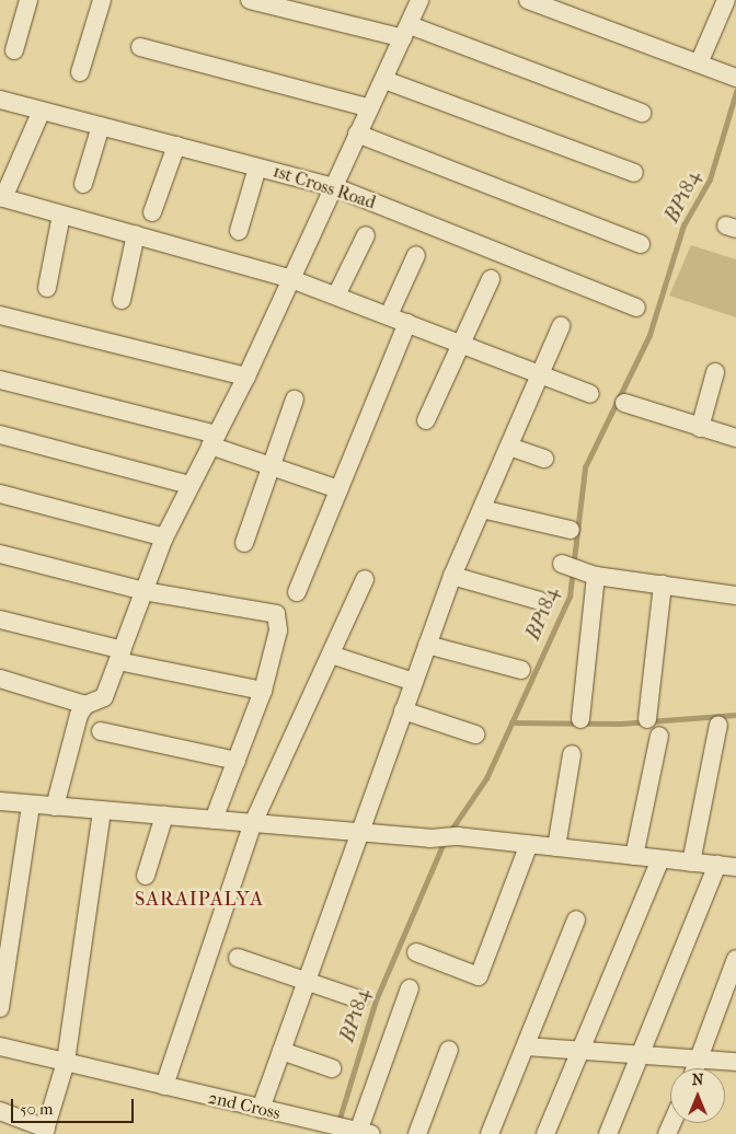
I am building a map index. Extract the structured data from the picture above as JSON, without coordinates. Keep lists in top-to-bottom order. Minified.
{"streets":{"street":["1st Cross Road","2nd Cross"]},"districts":["SARAIPALYA"],"water":["BP184"],"scale_bar":"50 m","north":"top"}
